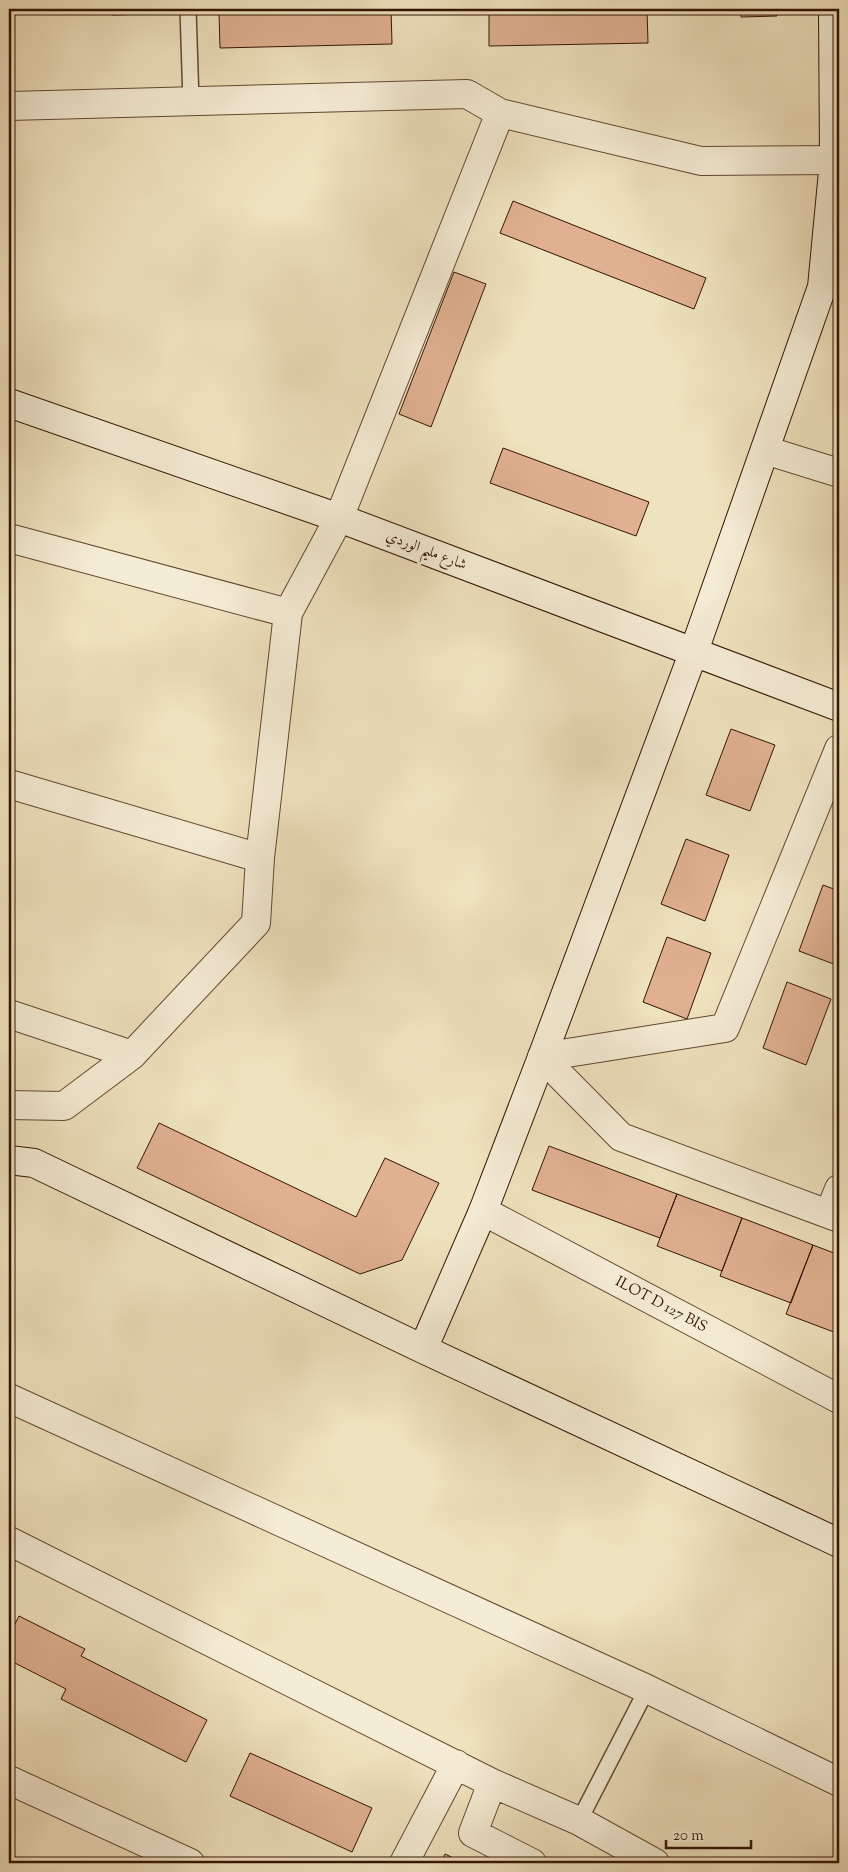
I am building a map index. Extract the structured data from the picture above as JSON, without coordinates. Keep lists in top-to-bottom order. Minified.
{"streets":{"street":["شارع مليم الوردي","ILOT D 127 BIS"]},"scale_bar":"20 m"}
